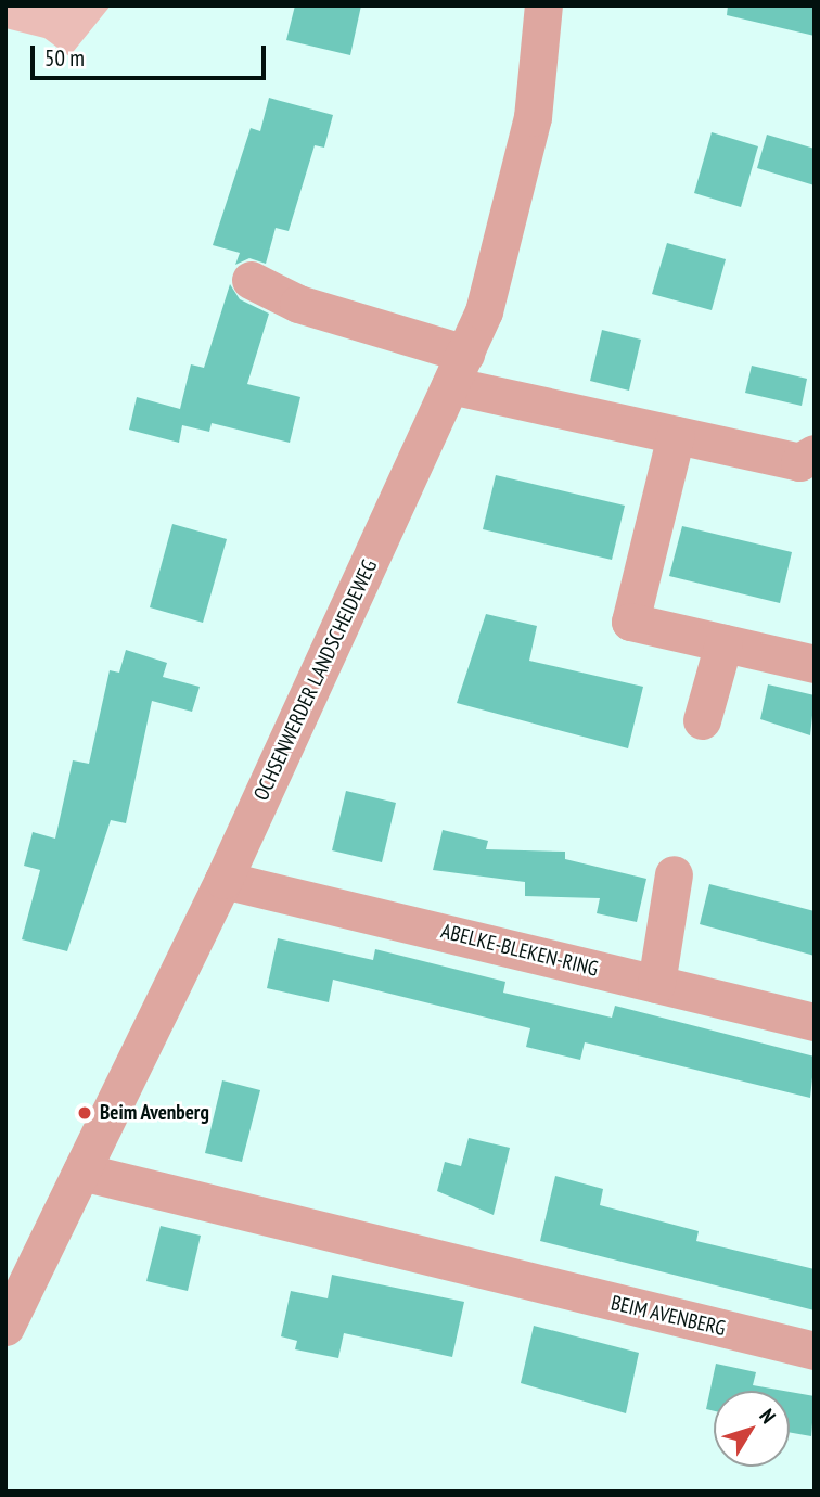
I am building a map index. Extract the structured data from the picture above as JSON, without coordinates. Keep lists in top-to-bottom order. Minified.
{"streets":{"street":["OCHSENWERDER LANDSCHEIDEWEG","ABELKE-BLEKEN-RING","BEIM AVENBERG"]},"crossings":[["OCHSENWERDER LANDSCHEIDEWEG","ABELKE-BLEKEN-RING"],["OCHSENWERDER LANDSCHEIDEWEG","BEIM AVENBERG"]],"places":["Beim Avenberg"],"scale_bar":"50 m","north":"top right"}
